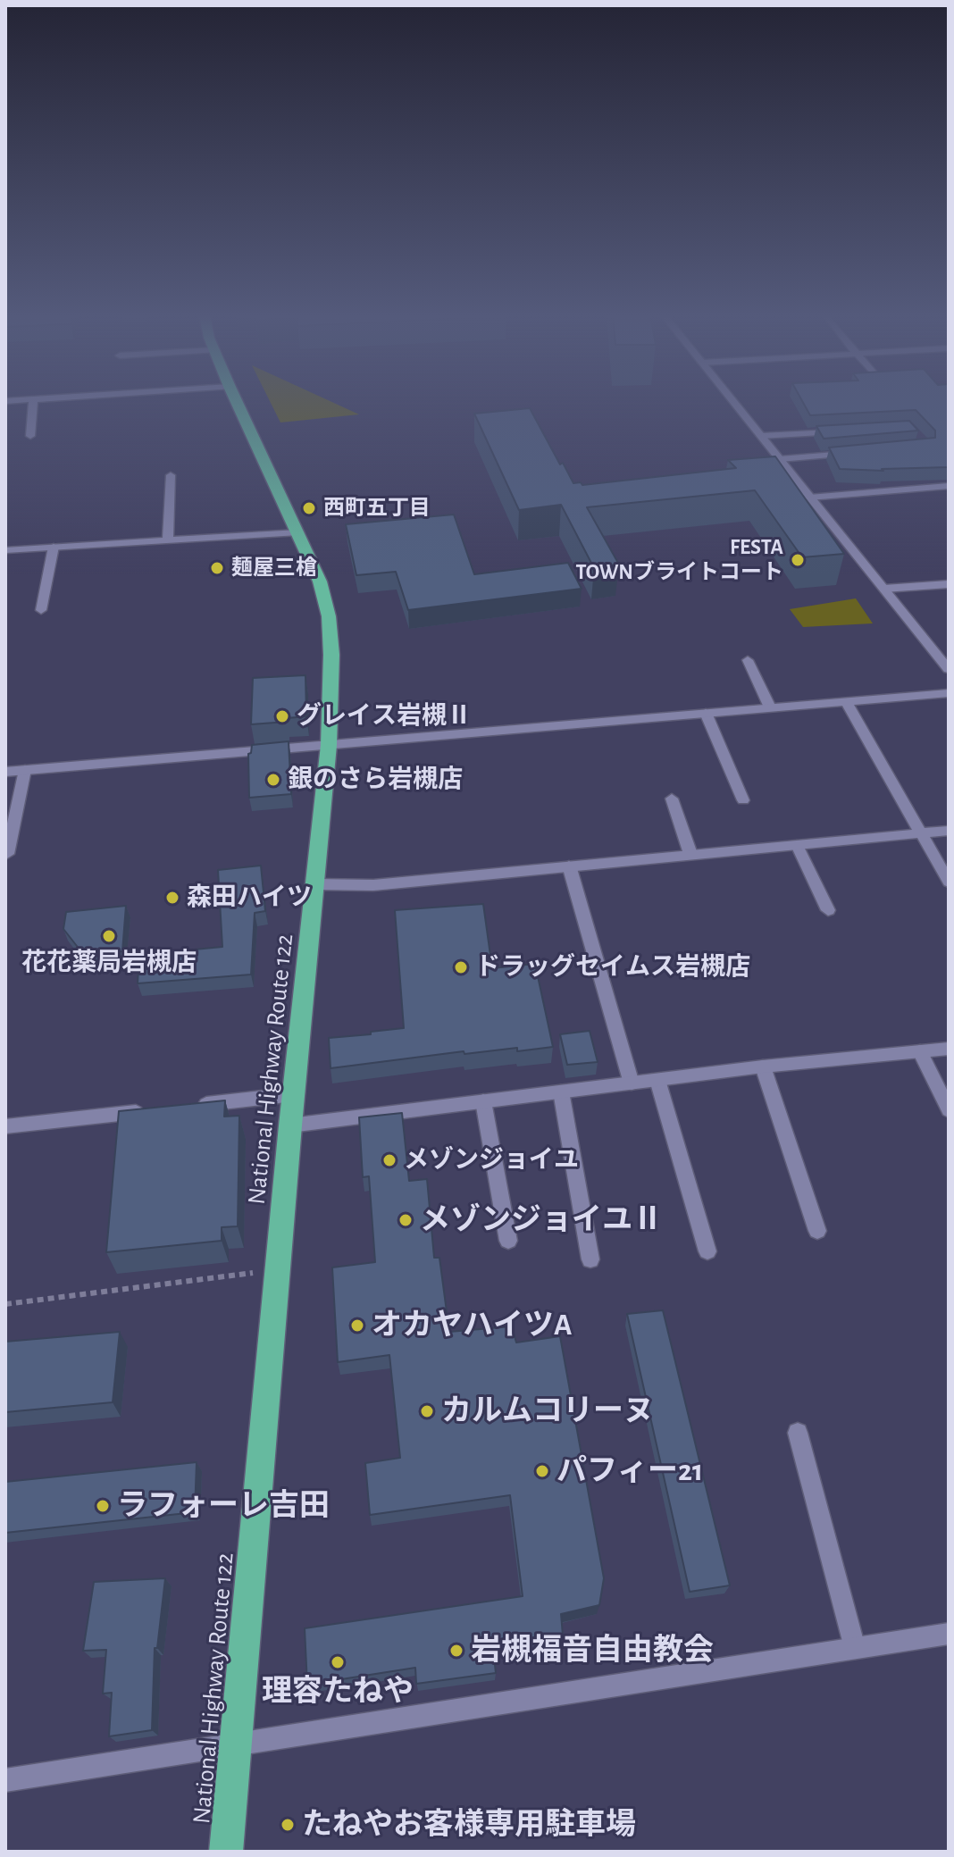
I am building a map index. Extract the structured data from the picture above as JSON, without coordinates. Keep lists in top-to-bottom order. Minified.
{"streets":{"highway":["National Highway Route 122"]},"places":["西町五丁目","FESTA TOWNブライトコート","麺屋三槍","グレイス岩槻Ⅱ","銀のさら岩槻店","森田ハイツ","花花薬局岩槻店","ドラッグセイムス岩槻店","メゾンジョイユ","メゾンジョイユⅡ","オカヤハイツA","カルムコリーヌ","パフィー21","ラフォーレ吉田","岩槻福音自由教会","理容たねや","たねやお客様専用駐車場"]}
